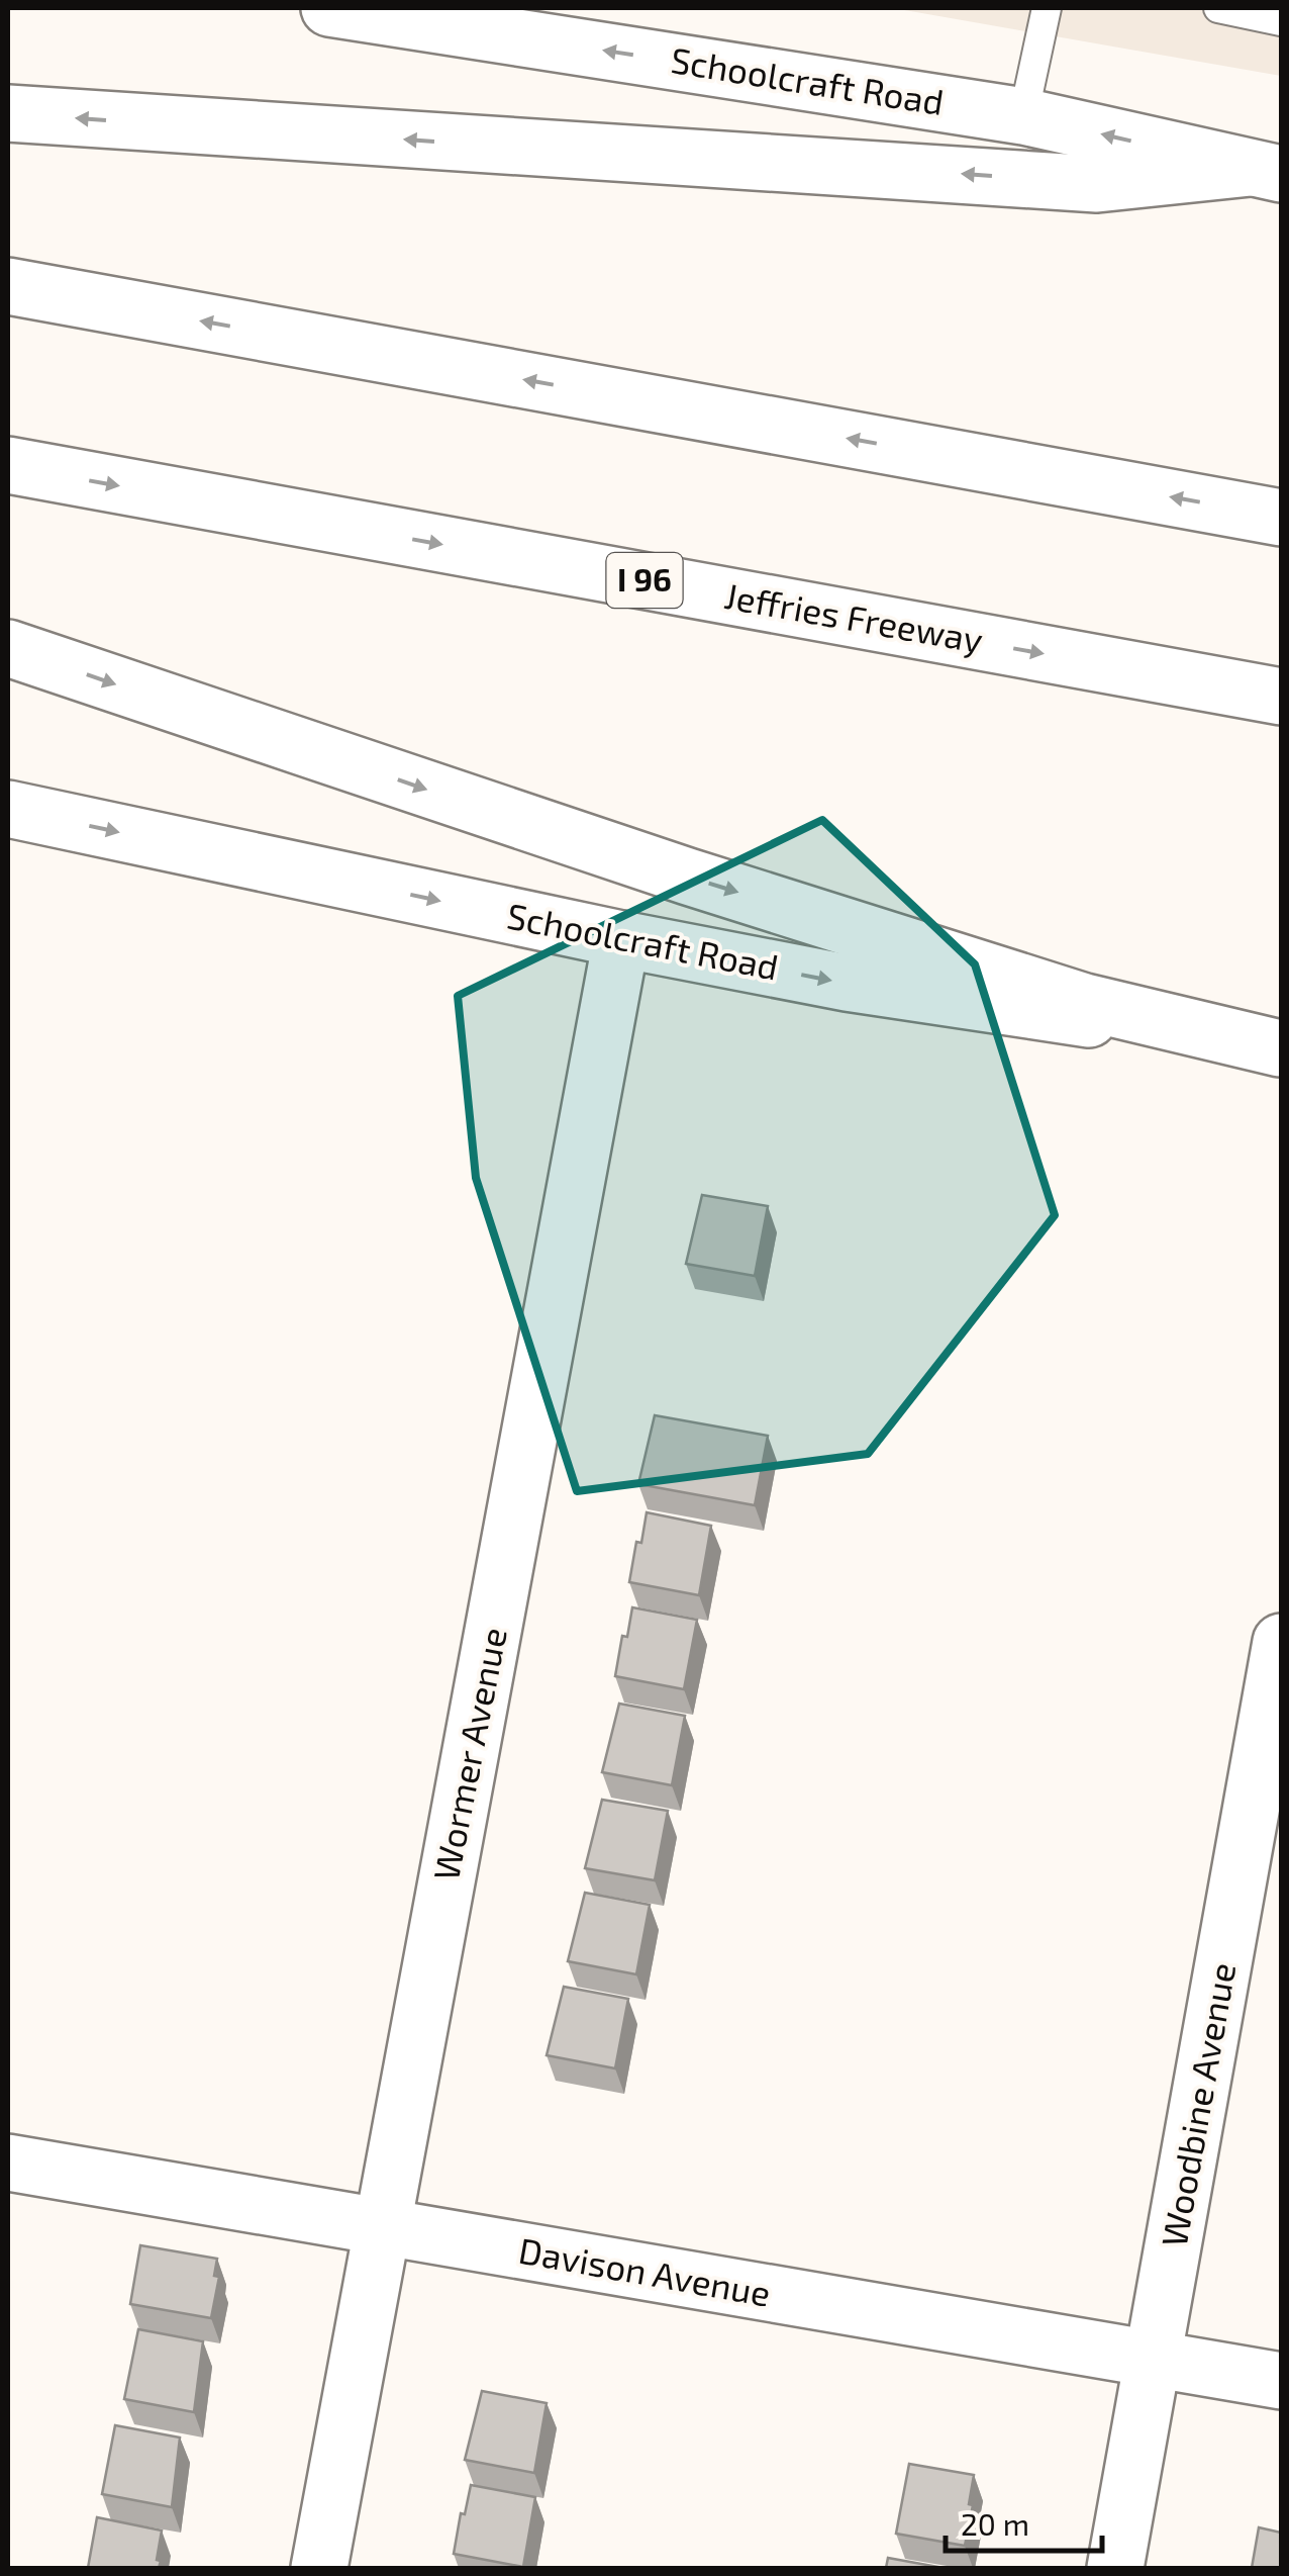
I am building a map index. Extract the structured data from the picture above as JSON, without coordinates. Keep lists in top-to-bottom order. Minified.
{"streets":{"main road":["Schoolcraft Road","I 96","Jeffries Freeway","Wormer Avenue","Woodbine Avenue","Davison Avenue"]},"crossings":[["Schoolcraft Road","Wormer Avenue"],["Wormer Avenue","Davison Avenue"],["Woodbine Avenue","Davison Avenue"]],"scale_bar":"20 m"}
